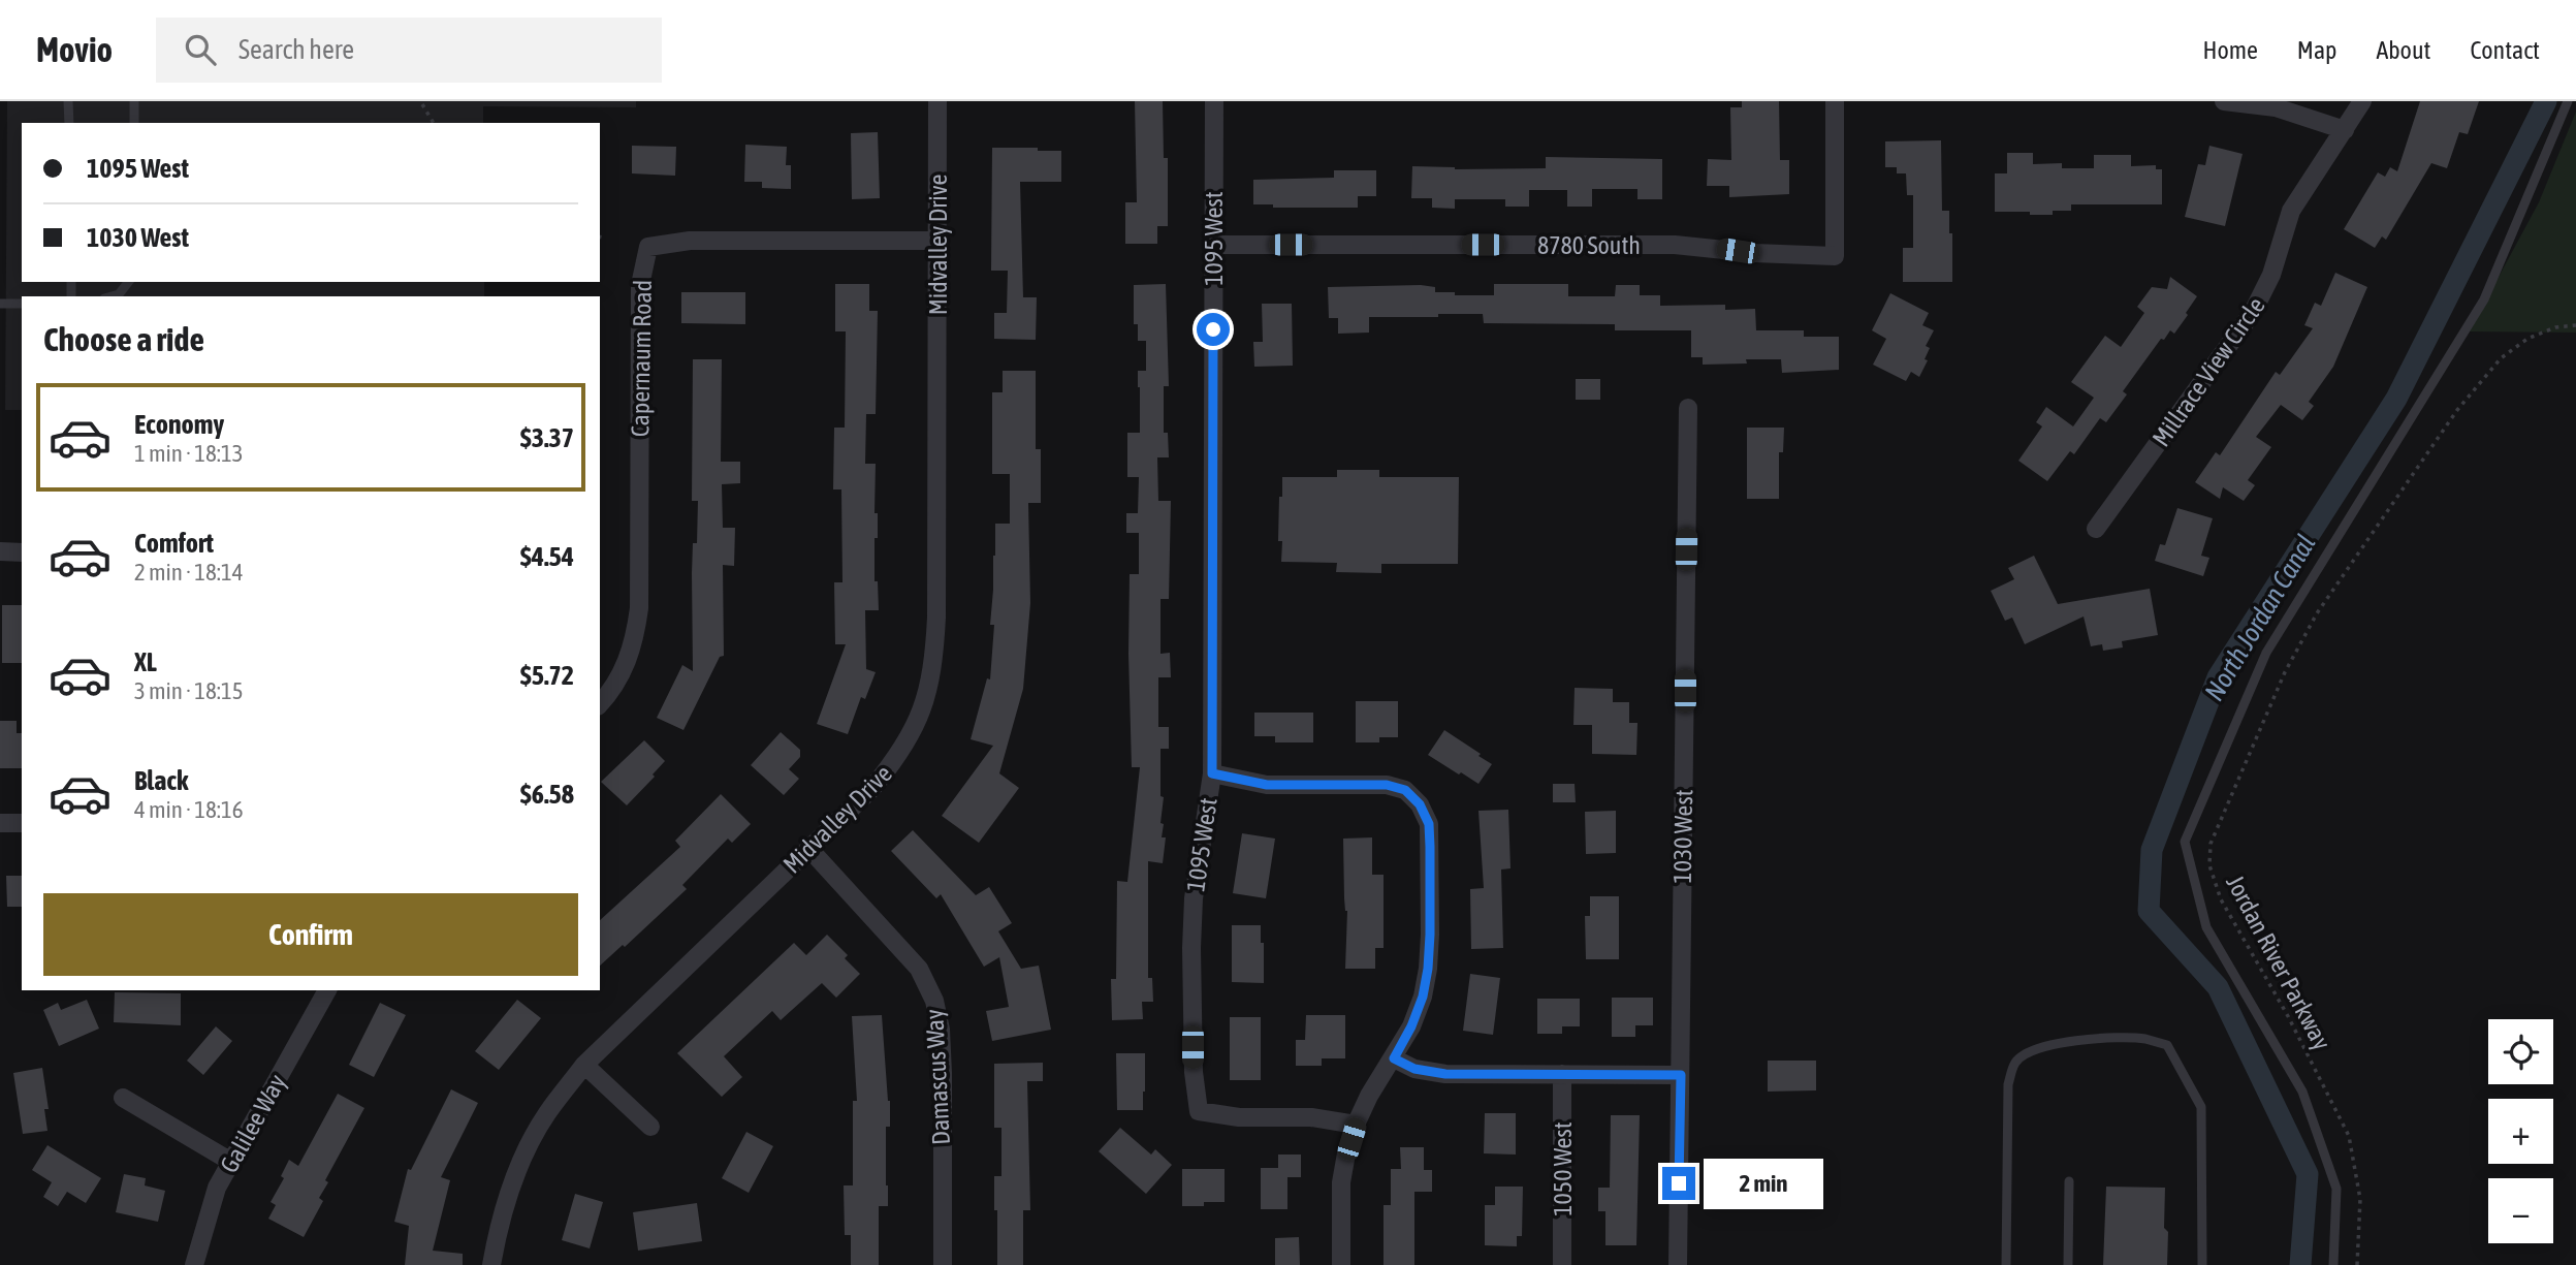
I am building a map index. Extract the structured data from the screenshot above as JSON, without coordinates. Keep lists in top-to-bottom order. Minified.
{"streets":{"street":["1095 West","Midvalley Drive","8780 South","Capernaum Road","Millrace View Circle","1030 West","Damascus Way","Galilee Way","1050 West"],"path":["Jordan River Parkway"]},"crossings":[["1095 West","8780 South"],["Midvalley Drive","Capernaum Road"],["Midvalley Drive","Damascus Way"]],"water":["North Jordan Canal"],"page":{"header":"Movio","search":"Search here","nav":["Home","Map","About","Contact"],"banner":["1095 West","1030 West"],"heading":"Choose a ride","list":[{"name":"Economy","note":"1 min · 18:13","value":"$3.37"},{"name":"Comfort","note":"2 min · 18:14","value":"$4.54"},{"name":"XL","note":"3 min · 18:15","value":"$5.72"},{"name":"Black","note":"4 min · 18:16","value":"$6.58"}],"buttons":"Confirm","map_buttons":["+","−"],"bubble":"2 min"}}
